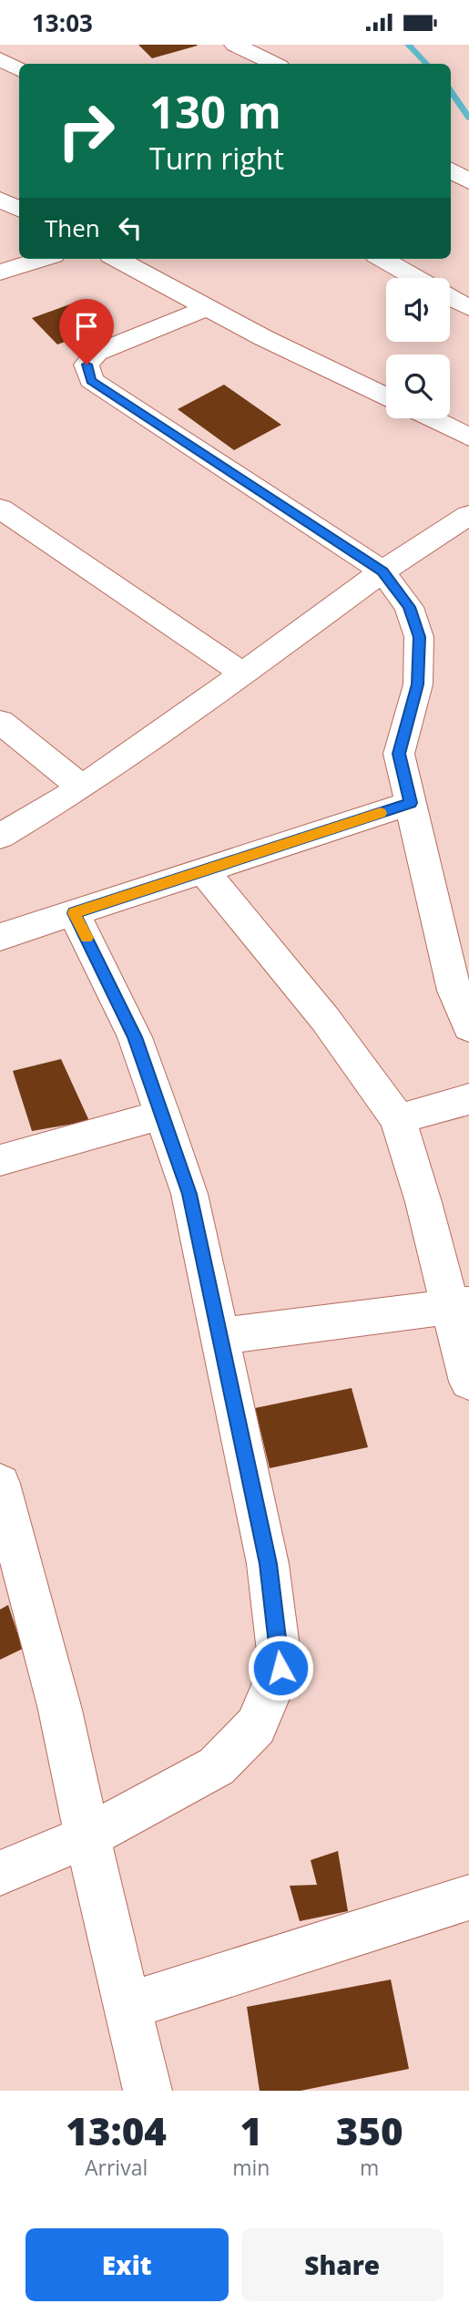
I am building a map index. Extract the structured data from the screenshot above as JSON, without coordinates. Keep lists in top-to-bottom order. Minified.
{"page":{"status":"13:03","turn":["130 m","Turn right"],"then":"Then","eta":["13:04","Arrival","1","min","350","m"],"buttons":["Exit","Share"]}}
